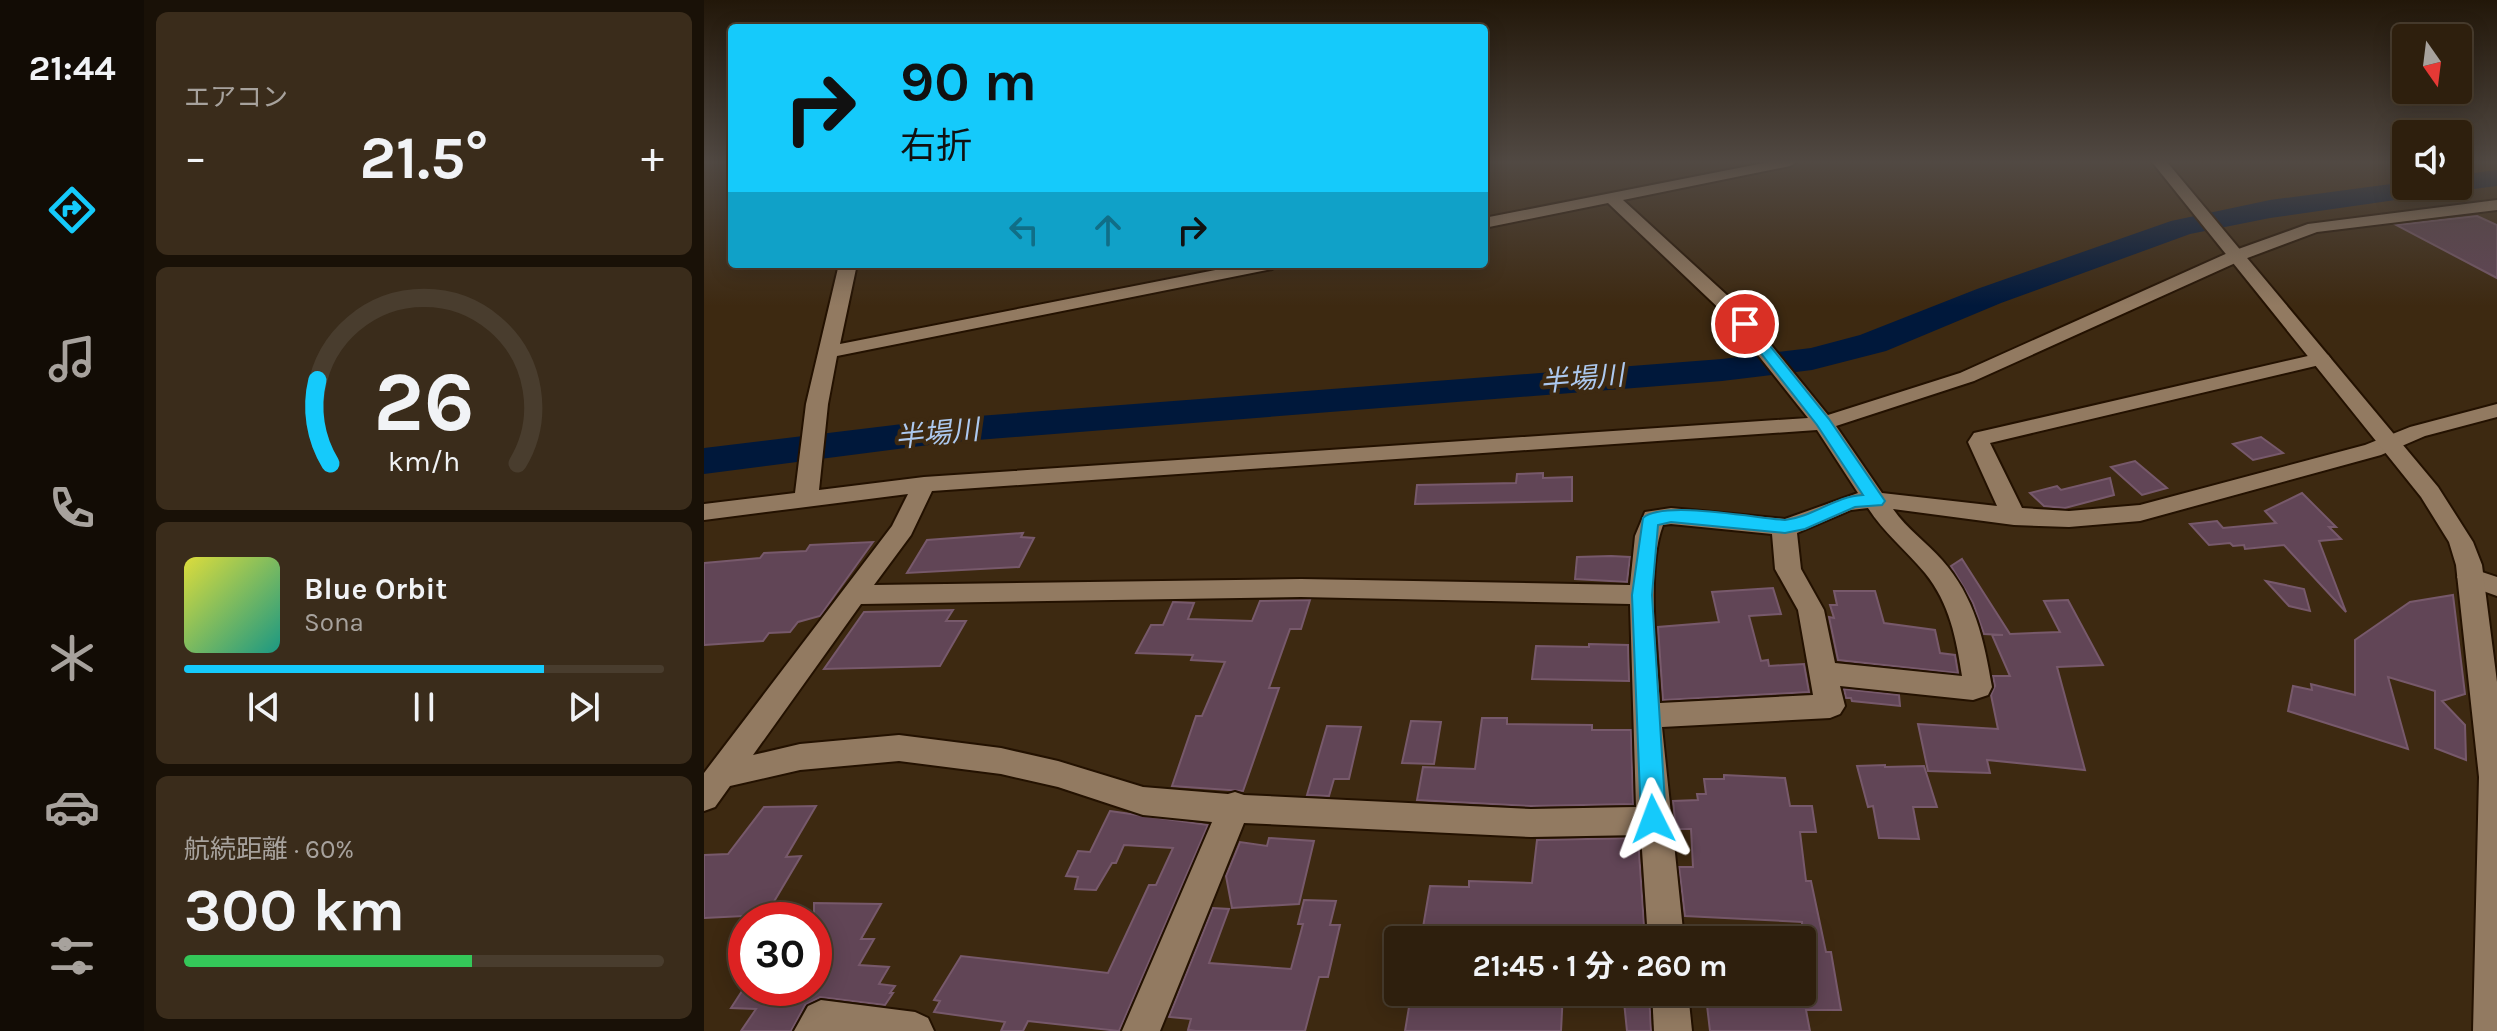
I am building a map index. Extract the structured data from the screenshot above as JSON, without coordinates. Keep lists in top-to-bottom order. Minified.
{"water":["半場川"],"north":"bottom","page":{"tabs":"21:44","tile":["エアコン",["航続距離 · 60%","300 km"]],"turn":["90 m","右折"],"heat":["−","21.5°","+"],"song":["Blue Orbit","Sona"],"limit":"30","trip":"21:45 · 1 分 · 260 m","gauge":["26","km/h"]}}
